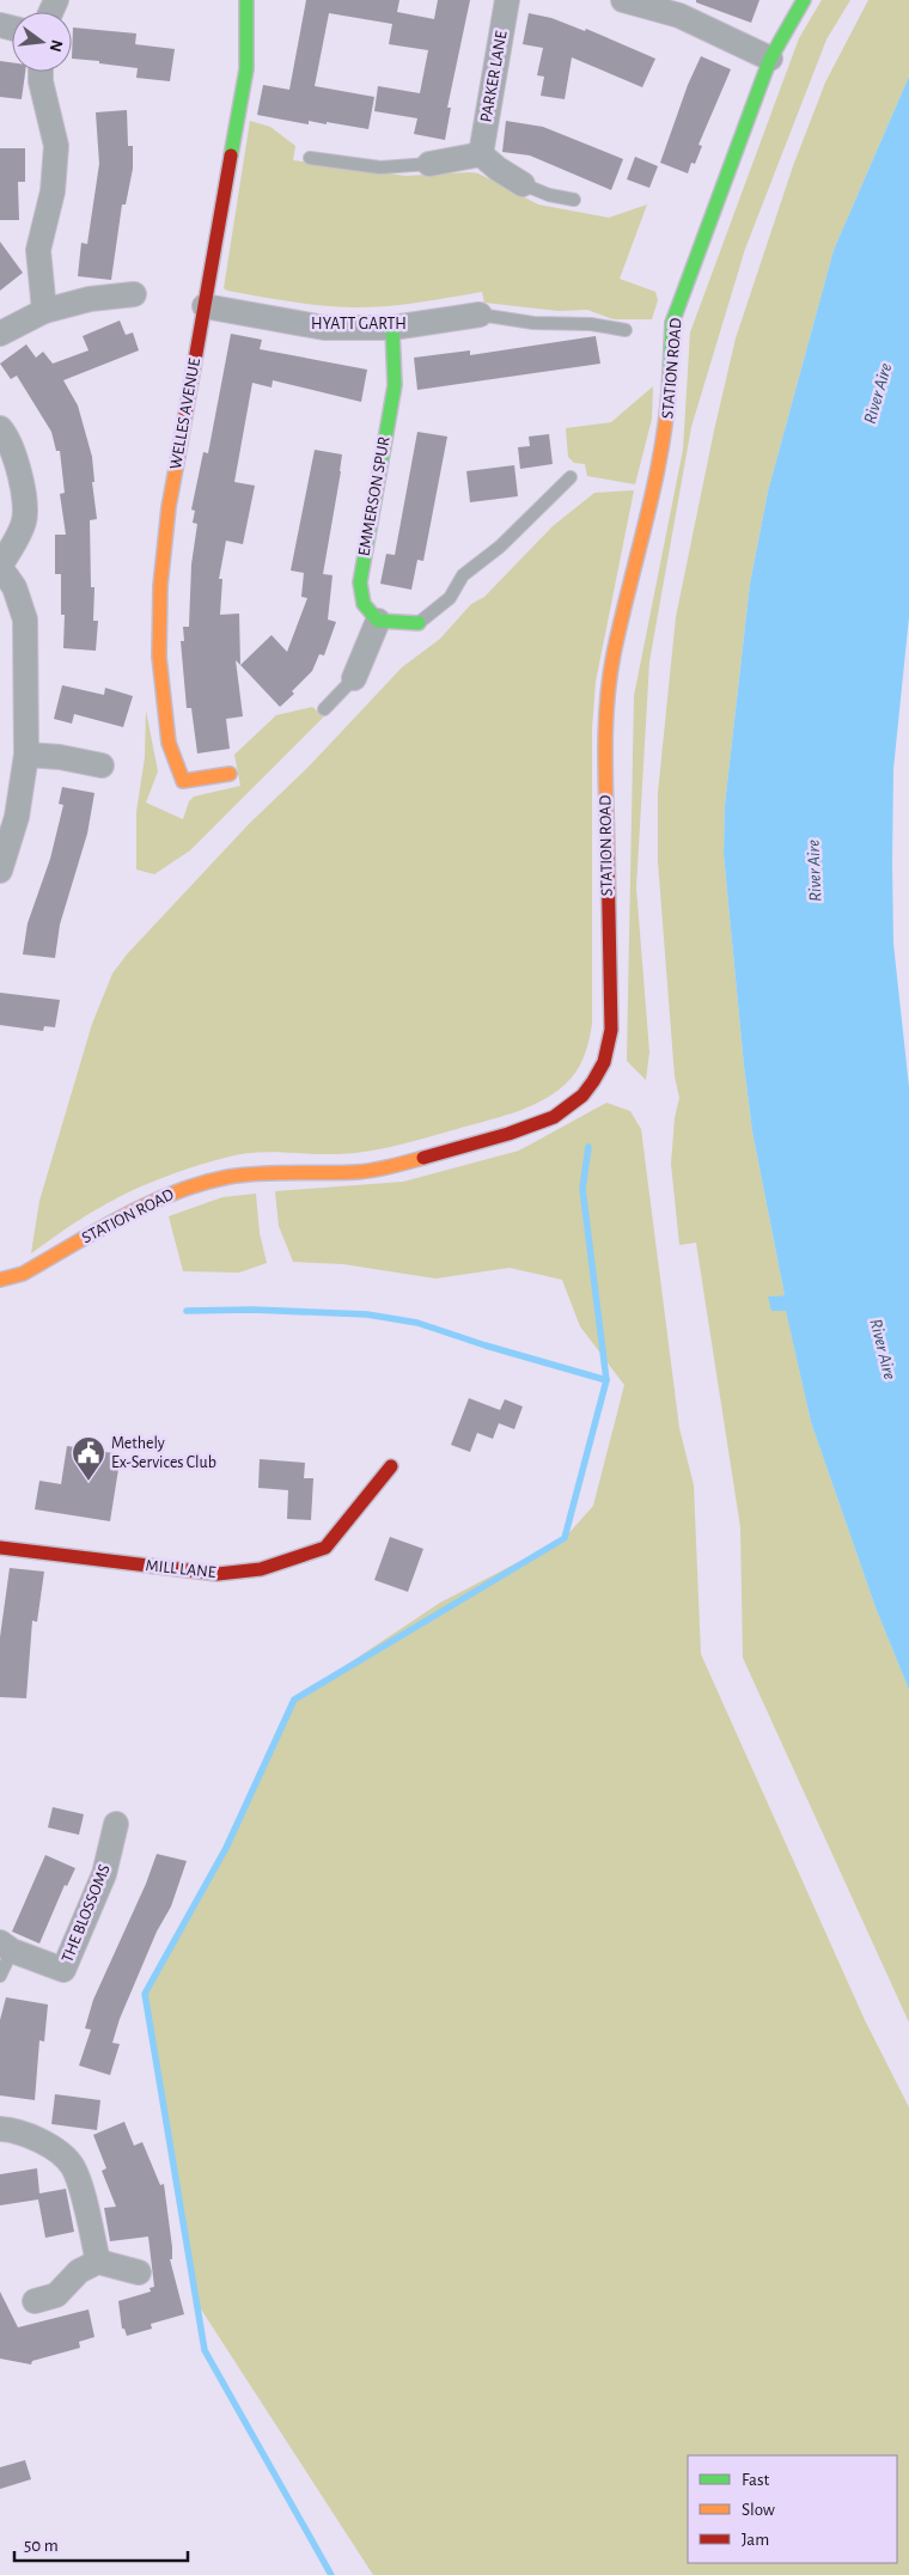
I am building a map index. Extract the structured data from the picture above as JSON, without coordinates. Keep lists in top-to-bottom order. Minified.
{"streets":{"street":["PARKER LANE","HYATT GARTH","STATION ROAD","WELLES AVENUE","EMMERSON SPUR","MILL LANE","THE BLOSSOMS"]},"crossings":[["HYATT GARTH","WELLES AVENUE"],["HYATT GARTH","EMMERSON SPUR"]],"water":["River Aire"],"places":{"public building":["Methely Ex-Services Club"]},"legend":["Fast","Slow","Jam"],"scale_bar":"50 m","north":"right"}
